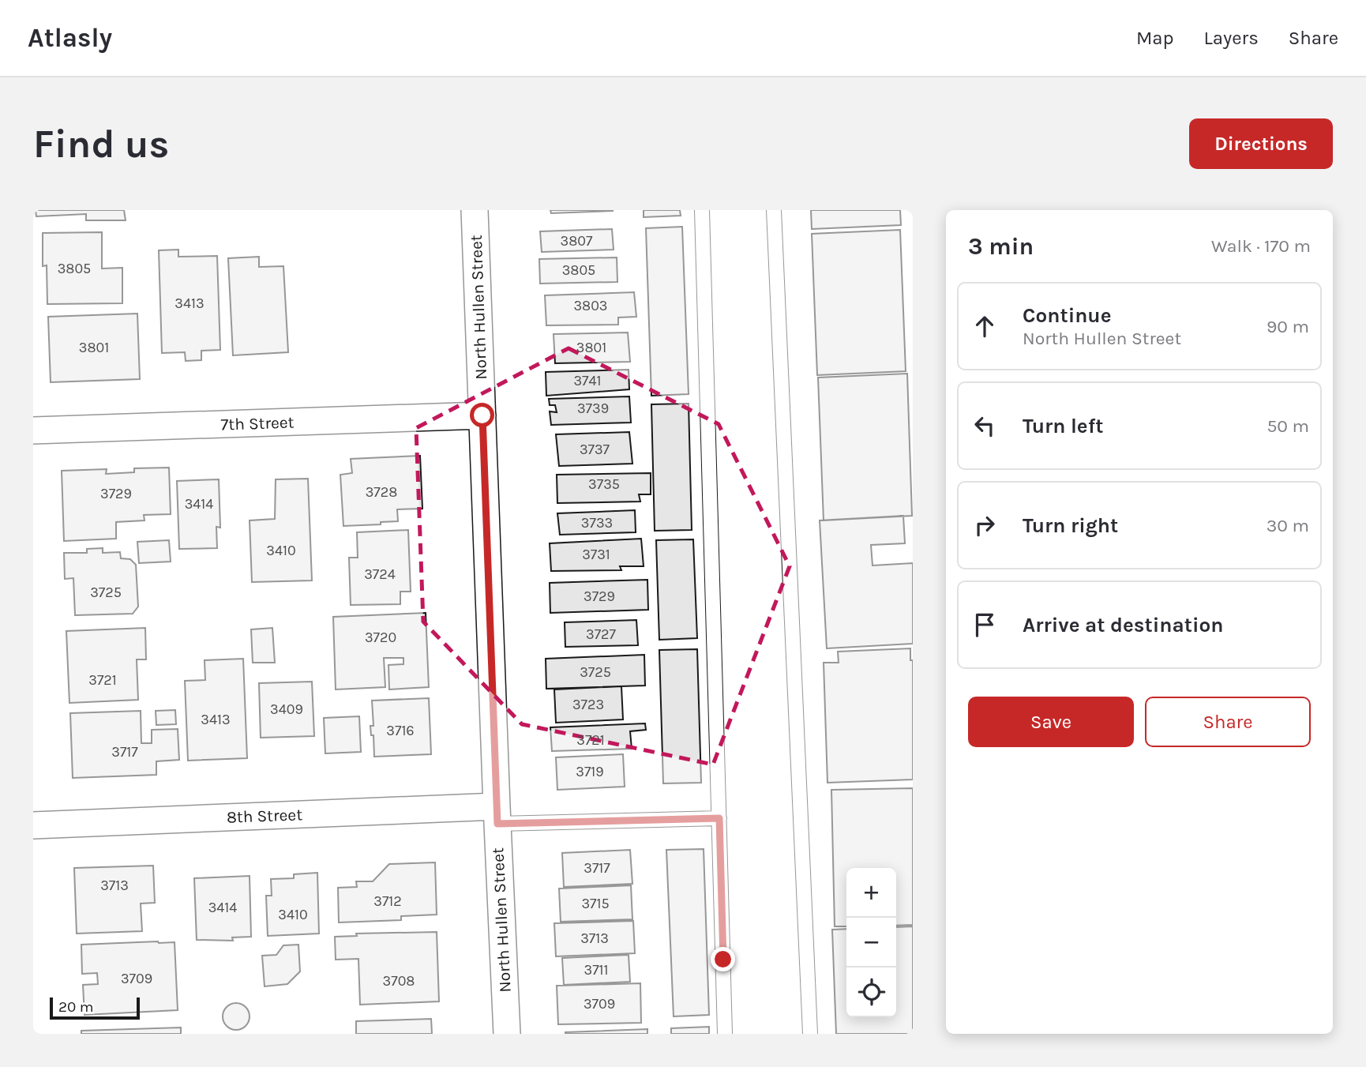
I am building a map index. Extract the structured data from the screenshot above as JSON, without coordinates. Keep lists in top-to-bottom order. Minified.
{"streets":{"street":["North Hullen Street","7th Street","8th Street"]},"crossings":[["North Hullen Street","7th Street"],["North Hullen Street","8th Street"]],"house_numbers":["3807","3805","3805","3413","3803","3801","3801","3741","3739","3737","3735","3728","3729","3414","3733","3410","3731","3724","3725","3729","3727","3720","3725","3721","3723","3409","3413","3716","3721","3717","3719","3717","3713","3712","3715","3414","3410","3713","3711","3709","3708","3709"],"scale_bar":"20 m","page":{"header":"Atlasly","nav":["Map","Layers","Share"],"buttons":["Directions",["Save","Share"]],"title":"Find us","heading":["3 min","Walk · 170 m"],"list":[["Continue","North Hullen Street","90 m"],["Turn left","50 m"],["Turn right","30 m"],"Arrive at destination"],"map_buttons":["+","−"],"scale":"20 m"}}
